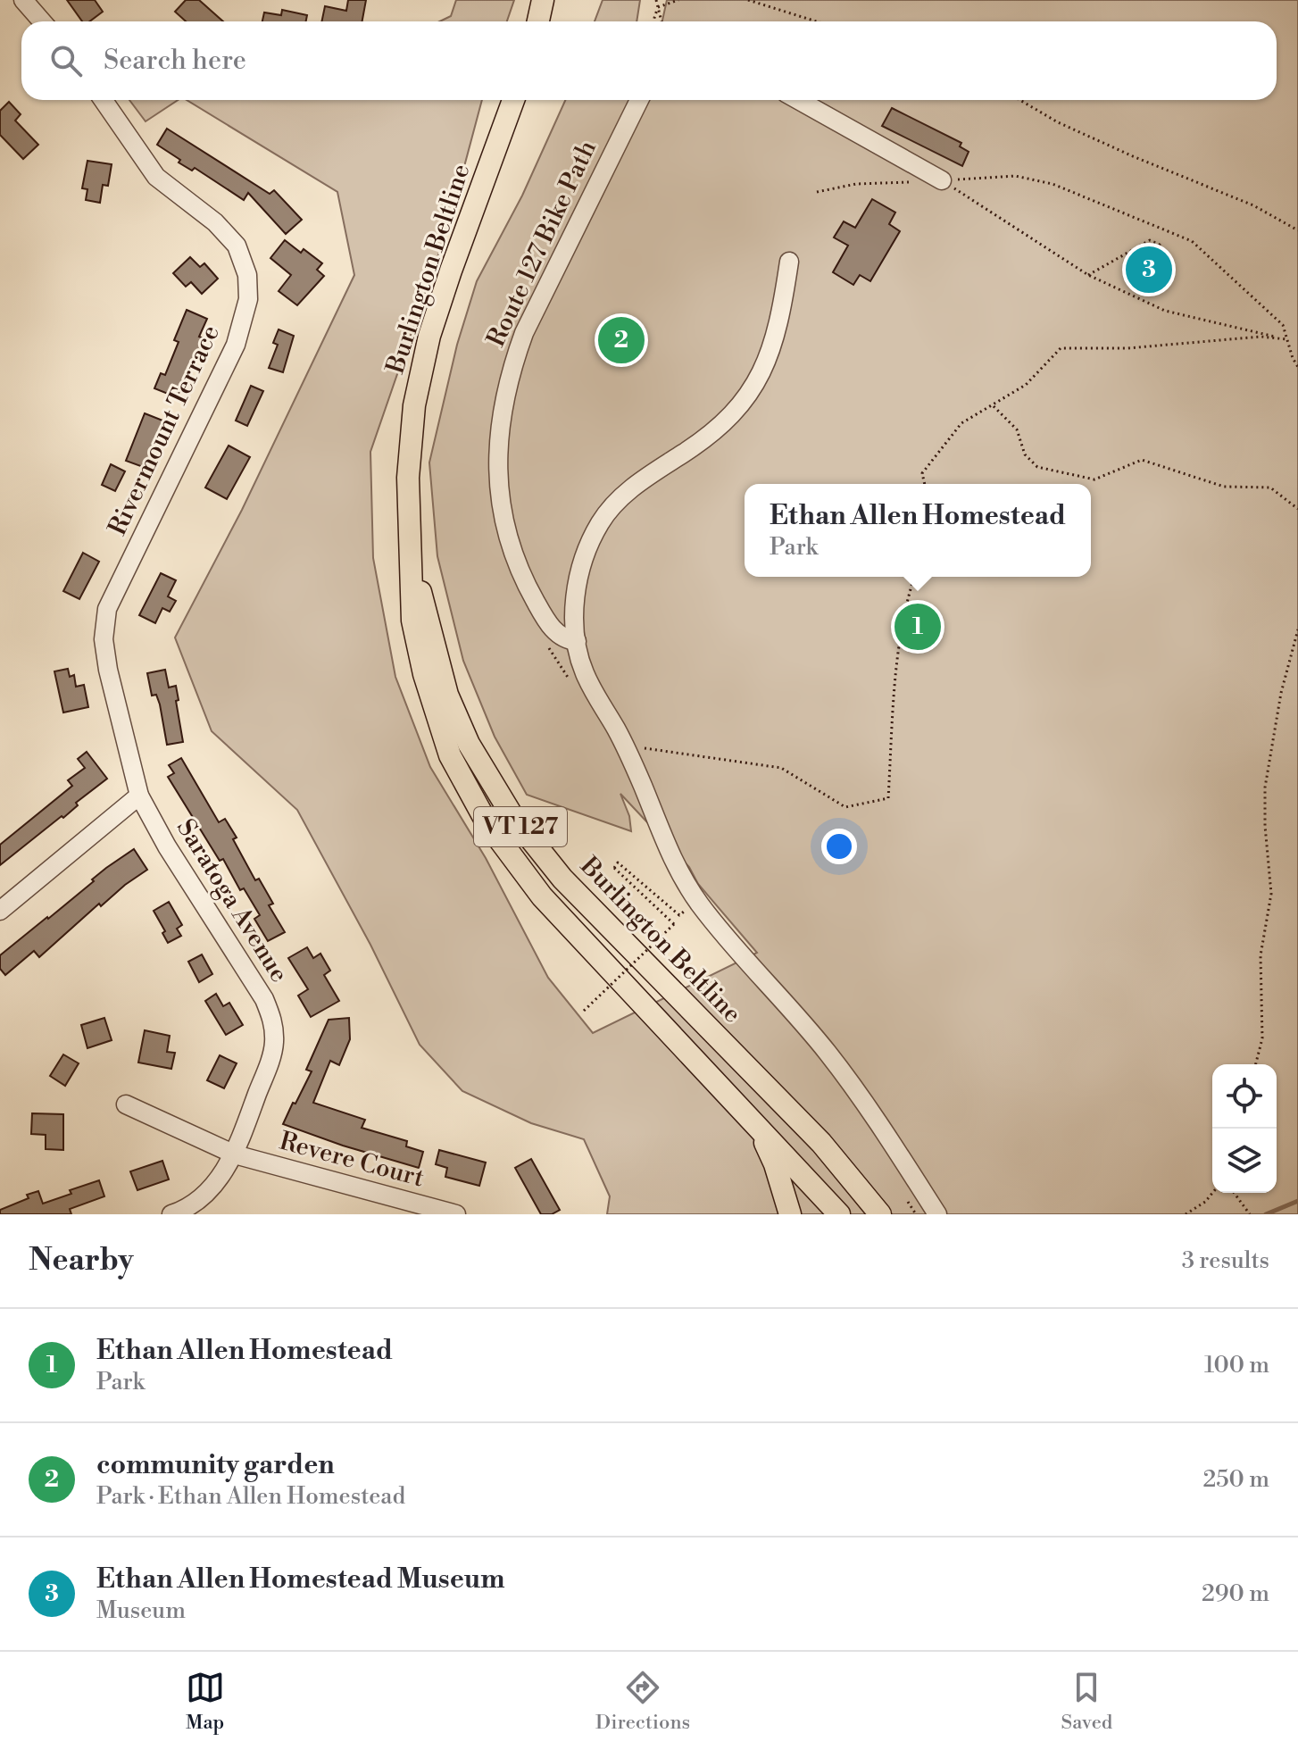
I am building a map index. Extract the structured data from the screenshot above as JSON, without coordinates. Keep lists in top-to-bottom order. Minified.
{"streets":{"main road":["Burlington Beltline","VT 127"],"street":["Rivermount Terrace","Saratoga Avenue","Revere Court"]},"crossings":[["Rivermount Terrace","Saratoga Avenue"],["Saratoga Avenue","Revere Court"]],"page":{"search":"Search here","pins":["3","2","1"],"popup":["Ethan Allen Homestead","Park"],"heading":["Nearby","3 results"],"list":[{"mark":"1","name":"Ethan Allen Homestead","note":"Park","value":"100 m"},{"mark":"2","name":"community garden","note":"Park · Ethan Allen Homestead","value":"250 m"},{"mark":"3","name":"Ethan Allen Homestead Museum","note":"Museum","value":"290 m"}],"nav":["Map","Directions","Saved"]}}
